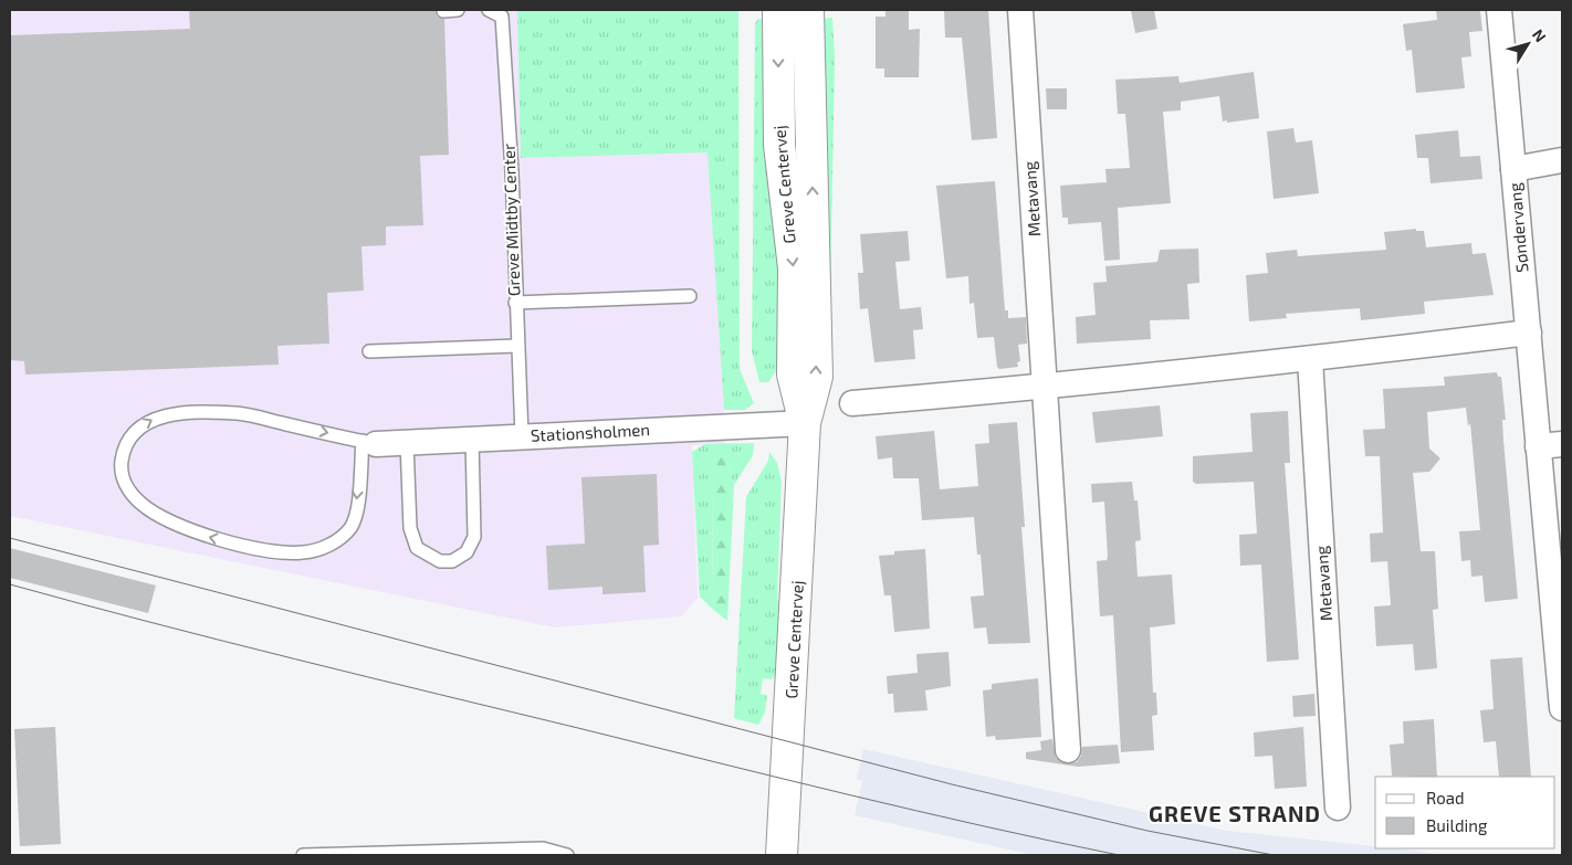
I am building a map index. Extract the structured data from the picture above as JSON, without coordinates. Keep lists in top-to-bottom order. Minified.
{"streets":{"street":["Greve Centervej","Metavang","Søndervang","Stationsholmen"],"lane":["Greve Midtby Center"]},"crossings":[["Greve Centervej","Stationsholmen"],["Greve Midtby Center","Stationsholmen"]],"districts":["GREVE STRAND"],"legend":["Road","Building"],"north":"top right"}
